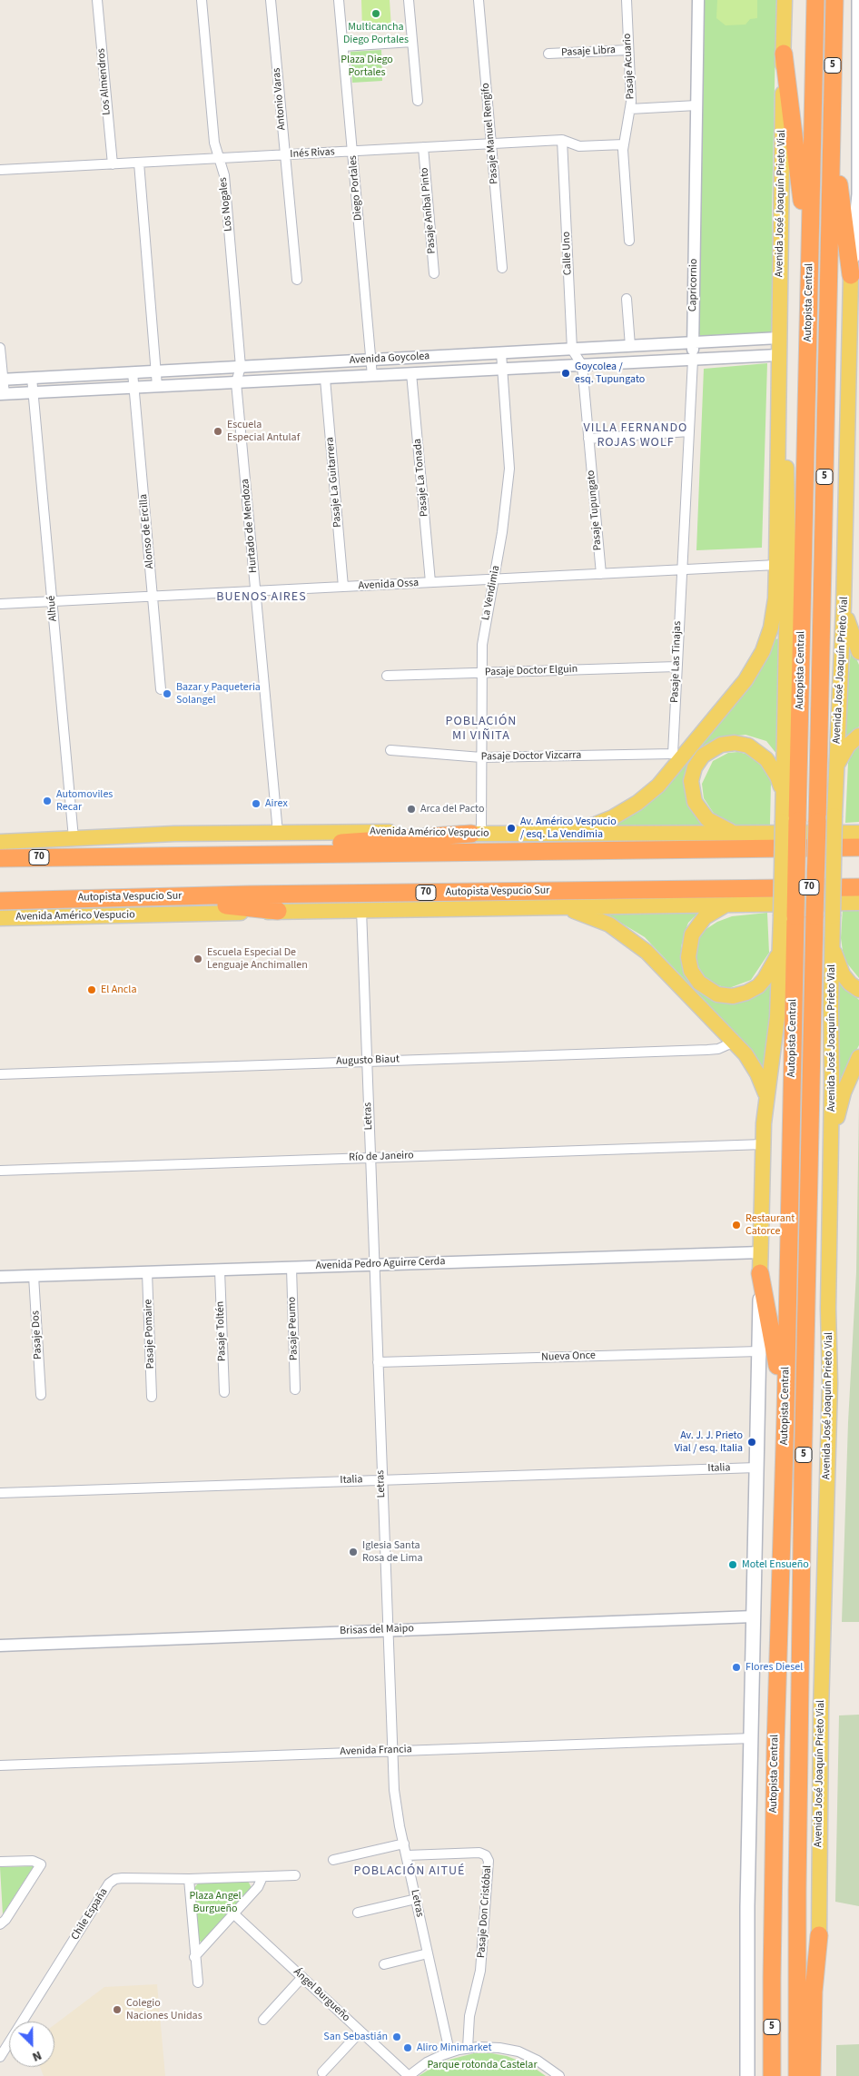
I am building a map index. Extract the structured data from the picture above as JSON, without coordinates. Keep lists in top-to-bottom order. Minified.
{"streets":{"highway":["5","Autopista Central","70","Autopista Vespucio Sur"],"main road":["Avenida José Joaquín Prieto Vial","Avenida Américo Vespucio"],"street":["Pasaje Libra","Pasaje Acuario","Los Almendros","Antonio Varas","Pasaje Manuel Rengifo","Inés Rivas","Diego Portales","Los Nogales","Pasaje Aníbal Pinto","Calle Uno","Capricornio","Avenida Goycolea","Pasaje La Tonada","Pasaje La Guitarrera","Pasaje Tupungato","Hurtado de Mendoza","Alonso de Ercilla","Avenida Ossa","La Vendimia","Alhué","Pasaje Las Tinajas","Pasaje Doctor Elguin","Pasaje Doctor Vizcarra","Augusto Biaut","Letras","Río de Janeiro","Avenida Pedro Aguirre Cerda","Pasaje Peumo","Pasaje Toltén","Pasaje Pomaire","Pasaje Dos","Nueva Once","Italia","Brisas del Maipo","Avenida Francia","Pasaje Don Cristóbal","Chile España","Ángel Burgueño"]},"crossings":[["Pasaje Libra","Pasaje Acuario"],["Pasaje Acuario","Inés Rivas"],["Los Almendros","Inés Rivas"],["Antonio Varas","Inés Rivas"],["Pasaje Manuel Rengifo","Inés Rivas"],["Inés Rivas","Diego Portales"],["Inés Rivas","Los Nogales"],["Inés Rivas","Pasaje Aníbal Pinto"],["Inés Rivas","Calle Uno"],["Diego Portales","Avenida Goycolea"],["Avenida José Joaquín Prieto Vial","Autopista Central"],["Avenida José Joaquín Prieto Vial","Avenida Goycolea"],["Avenida José Joaquín Prieto Vial","Avenida Ossa"],["Avenida José Joaquín Prieto Vial","Avenida Américo Vespucio"],["Los Nogales","Avenida Goycolea"],["Los Nogales","Hurtado de Mendoza"],["Calle Uno","Avenida Goycolea"],["Capricornio","Avenida Goycolea"],["Capricornio","Avenida Ossa"],["Capricornio","Pasaje Las Tinajas"],["Avenida Goycolea","Pasaje La Tonada"],["Avenida Goycolea","Pasaje La Guitarrera"],["Avenida Goycolea","Pasaje Tupungato"],["Avenida Goycolea","Hurtado de Mendoza"],["Avenida Goycolea","Alonso de Ercilla"],["Avenida Goycolea","La Vendimia"],["Avenida Goycolea","Alhué"],["Pasaje La Tonada","Avenida Ossa"],["Pasaje La Guitarrera","Avenida Ossa"],["Pasaje Tupungato","Avenida Ossa"],["Hurtado de Mendoza","Avenida Ossa"],["Hurtado de Mendoza","Avenida Américo Vespucio"],["Alonso de Ercilla","Avenida Ossa"],["Avenida Ossa","La Vendimia"],["Avenida Ossa","Alhué"],["Avenida Ossa","Pasaje Las Tinajas"],["La Vendimia","Pasaje Doctor Elguin"],["La Vendimia","Pasaje Doctor Vizcarra"],["La Vendimia","Avenida Américo Vespucio"],["Alhué","Avenida Américo Vespucio"],["Pasaje Las Tinajas","Pasaje Doctor Elguin"],["Pasaje Las Tinajas","Pasaje Doctor Vizcarra"],["Avenida Américo Vespucio","Letras"],["Augusto Biaut","Letras"],["Letras","Río de Janeiro"],["Letras","Avenida Pedro Aguirre Cerda"],["Letras","Nueva Once"],["Letras","Italia"],["Letras","Brisas del Maipo"],["Letras","Avenida Francia"],["Letras","Pasaje Don Cristóbal"],["Avenida Pedro Aguirre Cerda","Pasaje Peumo"],["Avenida Pedro Aguirre Cerda","Pasaje Toltén"],["Avenida Pedro Aguirre Cerda","Pasaje Pomaire"],["Avenida Pedro Aguirre Cerda","Pasaje Dos"]],"districts":["VILLA FERNANDO ROJAS WOLF","BUENOS AIRES","POBLACIÓN MI VIÑITA","POBLACIÓN AITUÉ"],"parks":["Plaza Diego Portales","Plaza Angel Burgueño","Parque rotonda Castelar"],"places":["Multicancha Diego Portales","Goycolea / esq. Tupungato","Escuela Especial Antulaf","Bazar y Paqueteria Solangel","Automoviles Recar","Airex","Arca del Pacto","Av. Américo Vespucio / esq. La Vendimia","Escuela Especial De Lenguaje Anchimallen","El Ancla","Restaurant Catorce","Av. J. J. Prieto Vial / esq. Italia","Iglesia Santa Rosa de Lima","Motel Ensueño","Flores Diesel","Colegio Naciones Unidas","San Sebastián","Aliro Minimarket"],"north":"bottom right"}
